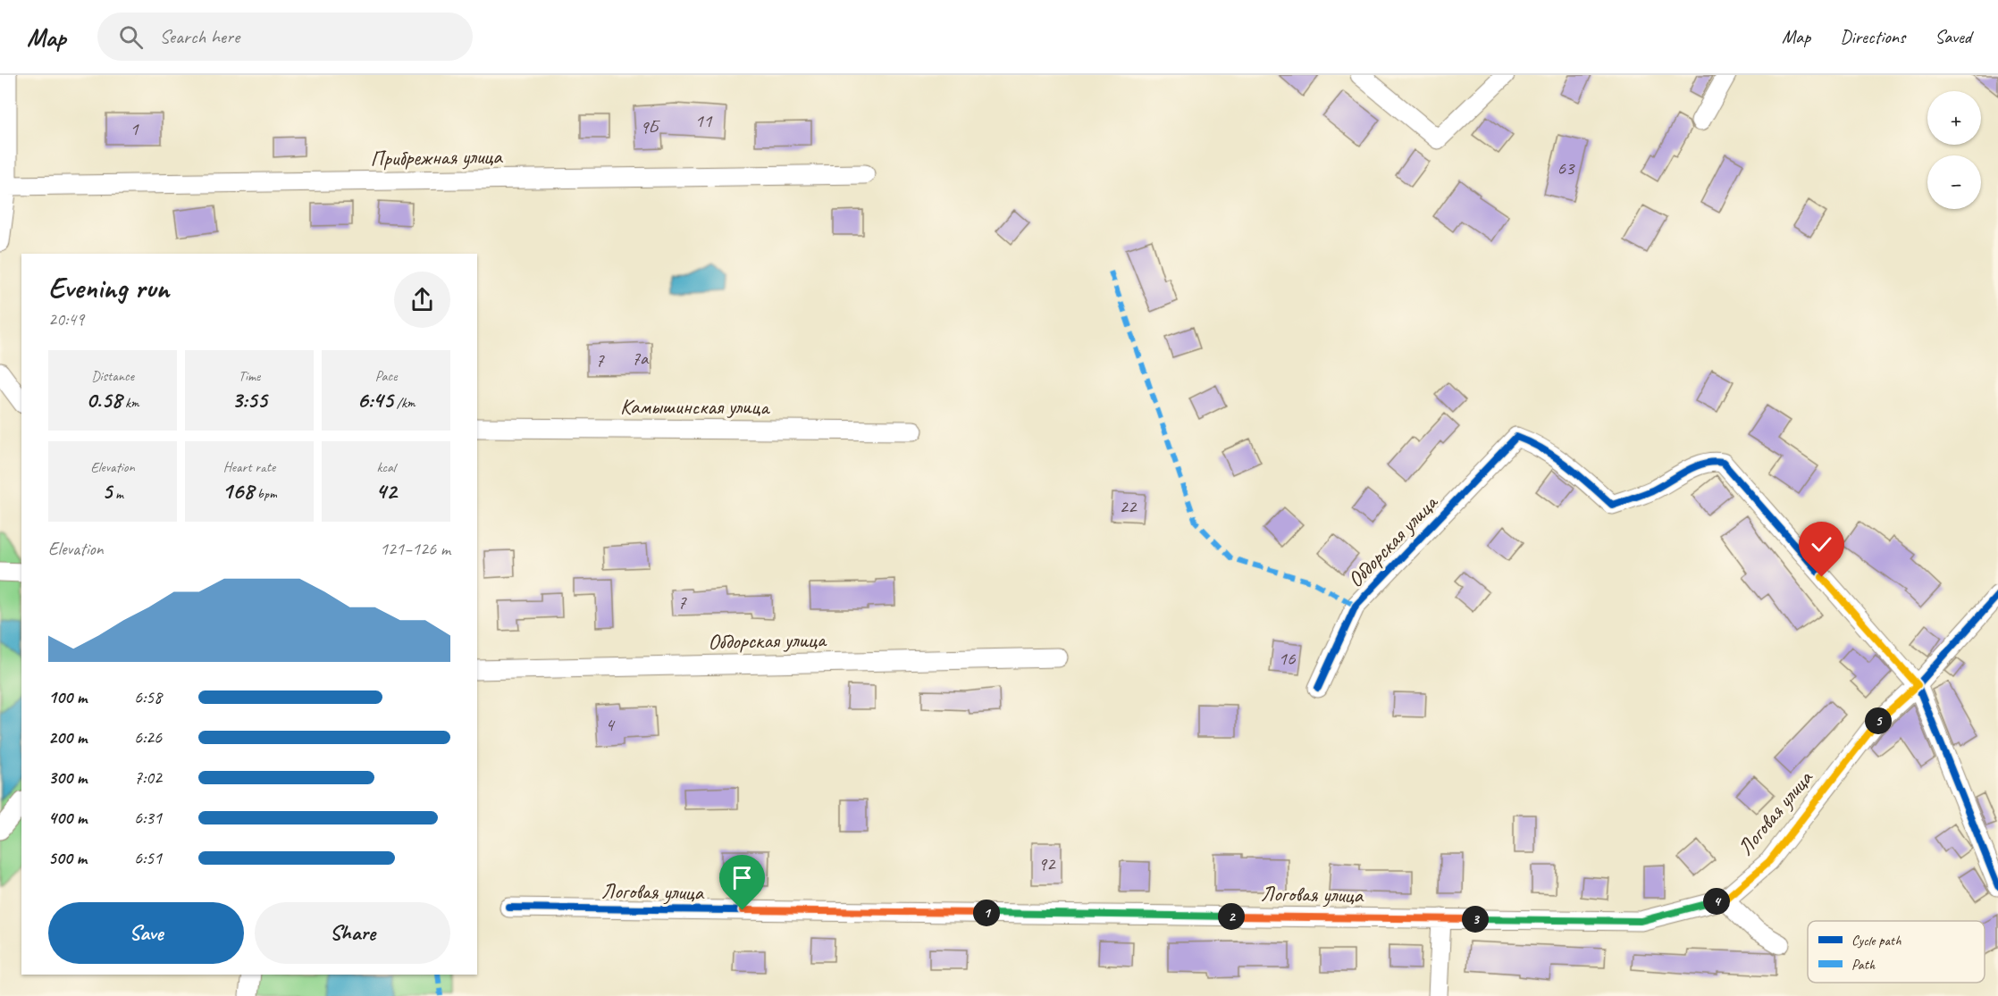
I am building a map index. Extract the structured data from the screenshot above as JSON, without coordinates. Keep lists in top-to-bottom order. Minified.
{"streets":{"street":["Прибрежная улица","Камышинская улица","Обдорская улица","Логовая улица"]},"crossings":[["Обдорская улица","Логовая улица"]],"house_numbers":["11","9Б","1","63","7а","7","22","7","16","4","92"],"legend":["Cycle path","Path"],"page":{"header":"Map","search":"Search here","nav":["Map","Directions","Saved"],"map_buttons":["+","−"],"heading":["Evening run","20:49"],"stats":[["Distance","0.58 km"],["Time","3:55"],["Pace","6:45 /km"],["Elevation","5 m"],["Heart rate","168 bpm"],["kcal","42"]],"chart":["Elevation","121–126 m"],"list":[{"name":"100 m","note":"6:58"},{"name":"200 m","note":"6:26"},{"name":"300 m","note":"7:02"},{"name":"400 m","note":"6:31"},{"name":"500 m","note":"6:51"}],"pins":["5","4","1","2","3"],"buttons":["Save","Share"]}}
